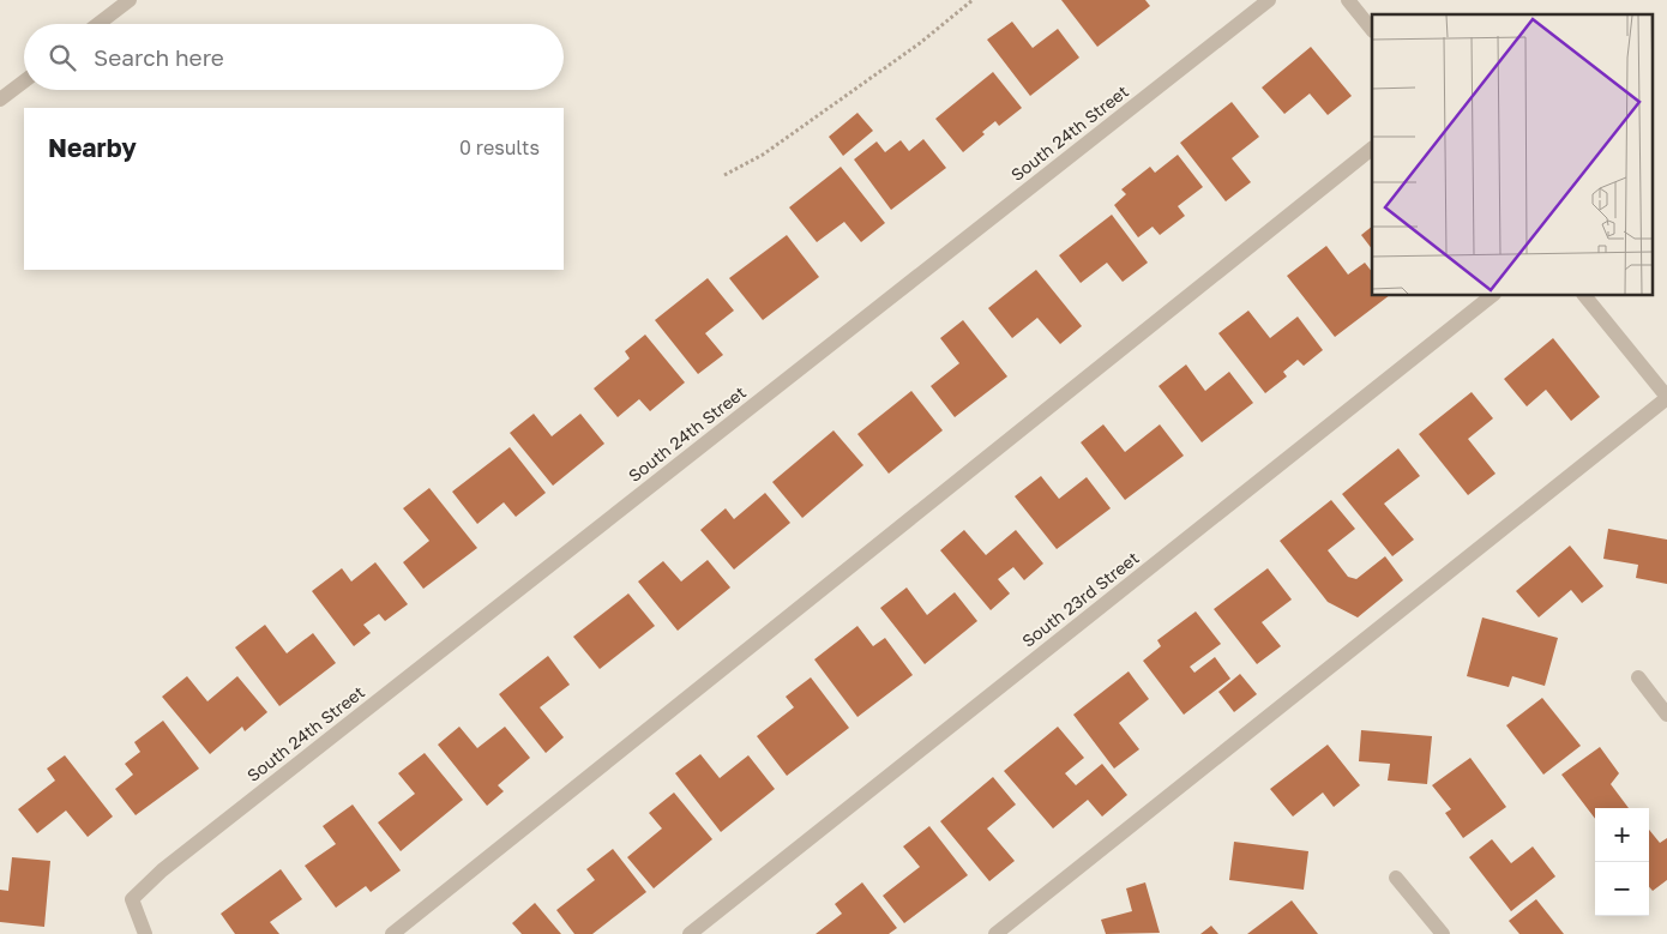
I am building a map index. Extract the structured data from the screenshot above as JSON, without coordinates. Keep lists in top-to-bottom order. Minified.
{"streets":{"street":["South 24th Street","South 23rd Street"]},"page":{"search":"Search here","heading":["Nearby","0 results"],"map_buttons":["+","−"]}}
